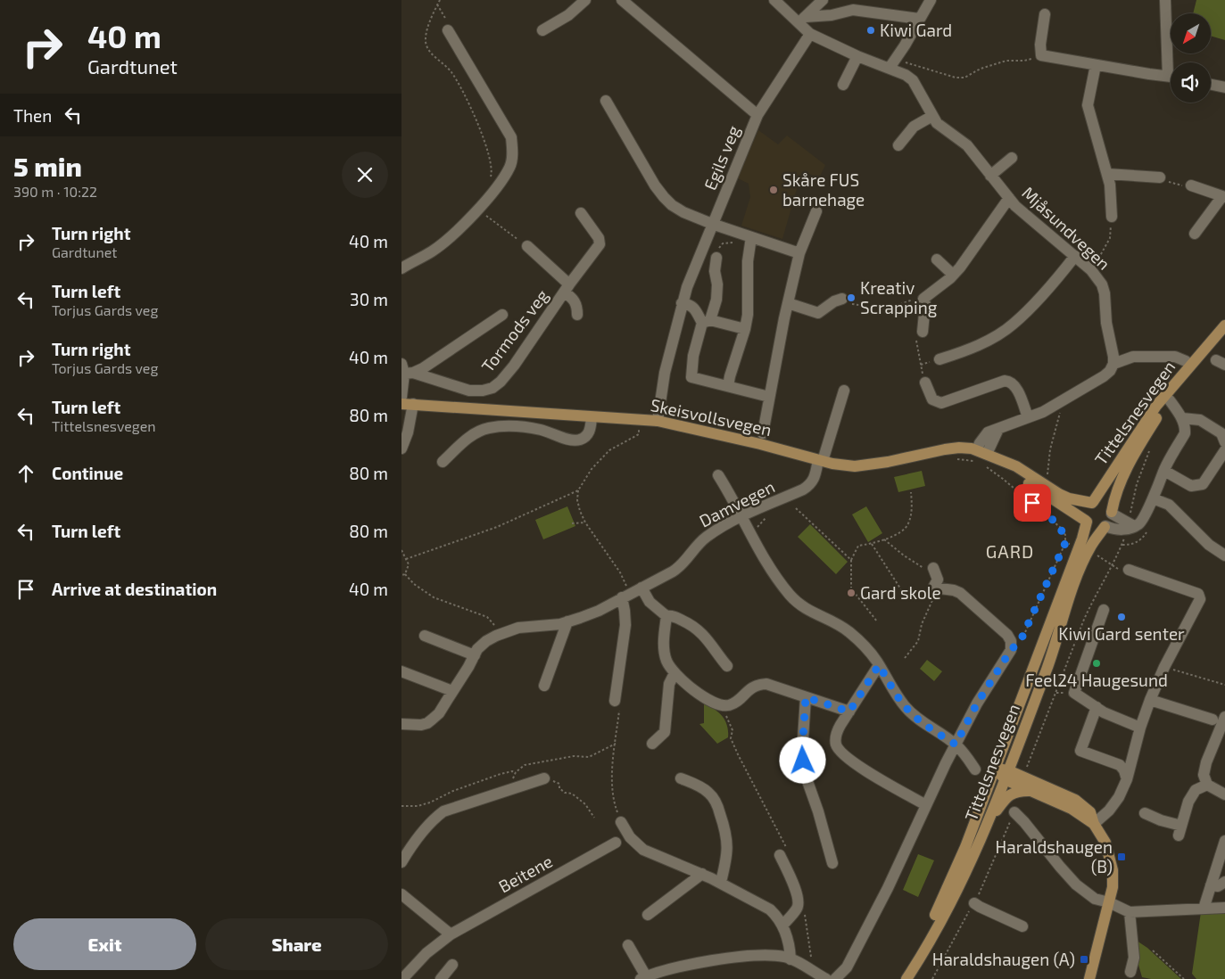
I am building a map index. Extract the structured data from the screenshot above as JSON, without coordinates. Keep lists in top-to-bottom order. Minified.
{"streets":{"main road":["Tittelsnesvegen","Skeisvollsvegen"],"street":["Egils veg","Mjåsundvegen","Tormods veg","Damvegen","Beitene"]},"crossings":[["Egils veg","Mjåsundvegen"],["Egils veg","Skeisvollsvegen"],["Tittelsnesvegen","Skeisvollsvegen"],["Skeisvollsvegen","Damvegen"]],"districts":["GARD"],"places":{"other":["Kiwi Gard","Skåre FUS barnehage","Kreativ Scrapping","Gard skole","Kiwi Gard senter","Feel24 Haugesund"],"transit":["Haraldshaugen (B)","Haraldshaugen (A)"]},"north":"bottom left","page":{"turn":["40 m","Gardtunet"],"then":"Then","heading":["5 min","390 m · 10:22"],"list":[{"name":"Turn right","note":"Gardtunet","value":"40 m"},{"name":"Turn left","note":"Torjus Gards veg","value":"30 m"},{"name":"Turn right","note":"Torjus Gards veg","value":"40 m"},{"name":"Turn left","note":"Tittelsnesvegen","value":"80 m"},{"name":"Continue","value":"80 m"},{"name":"Turn left","value":"80 m"},{"name":"Arrive at destination","value":"40 m"}],"buttons":["Exit","Share"]}}
